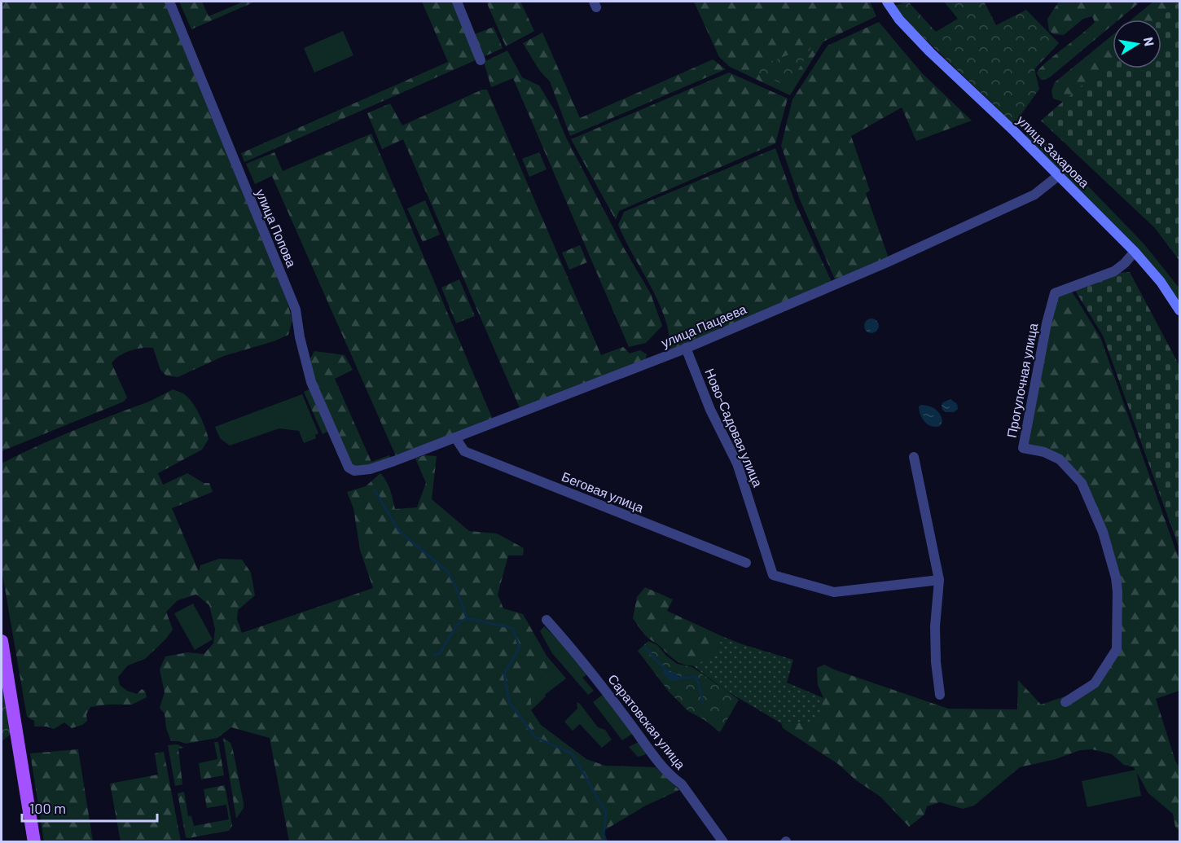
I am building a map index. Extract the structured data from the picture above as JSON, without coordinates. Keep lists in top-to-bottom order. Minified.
{"streets":{"main road":["улица Захарова"],"street":["улица Попова","улица Пацаева","Прогулочная улица","Ново-Садовая улица","Беговая улица","Саратовская улица"]},"crossings":[["улица Захарова","улица Пацаева"],["улица Захарова","Прогулочная улица"],["улица Попова","улица Пацаева"],["улица Пацаева","Ново-Садовая улица"],["улица Пацаева","Беговая улица"]],"scale_bar":"100 m","north":"right"}
